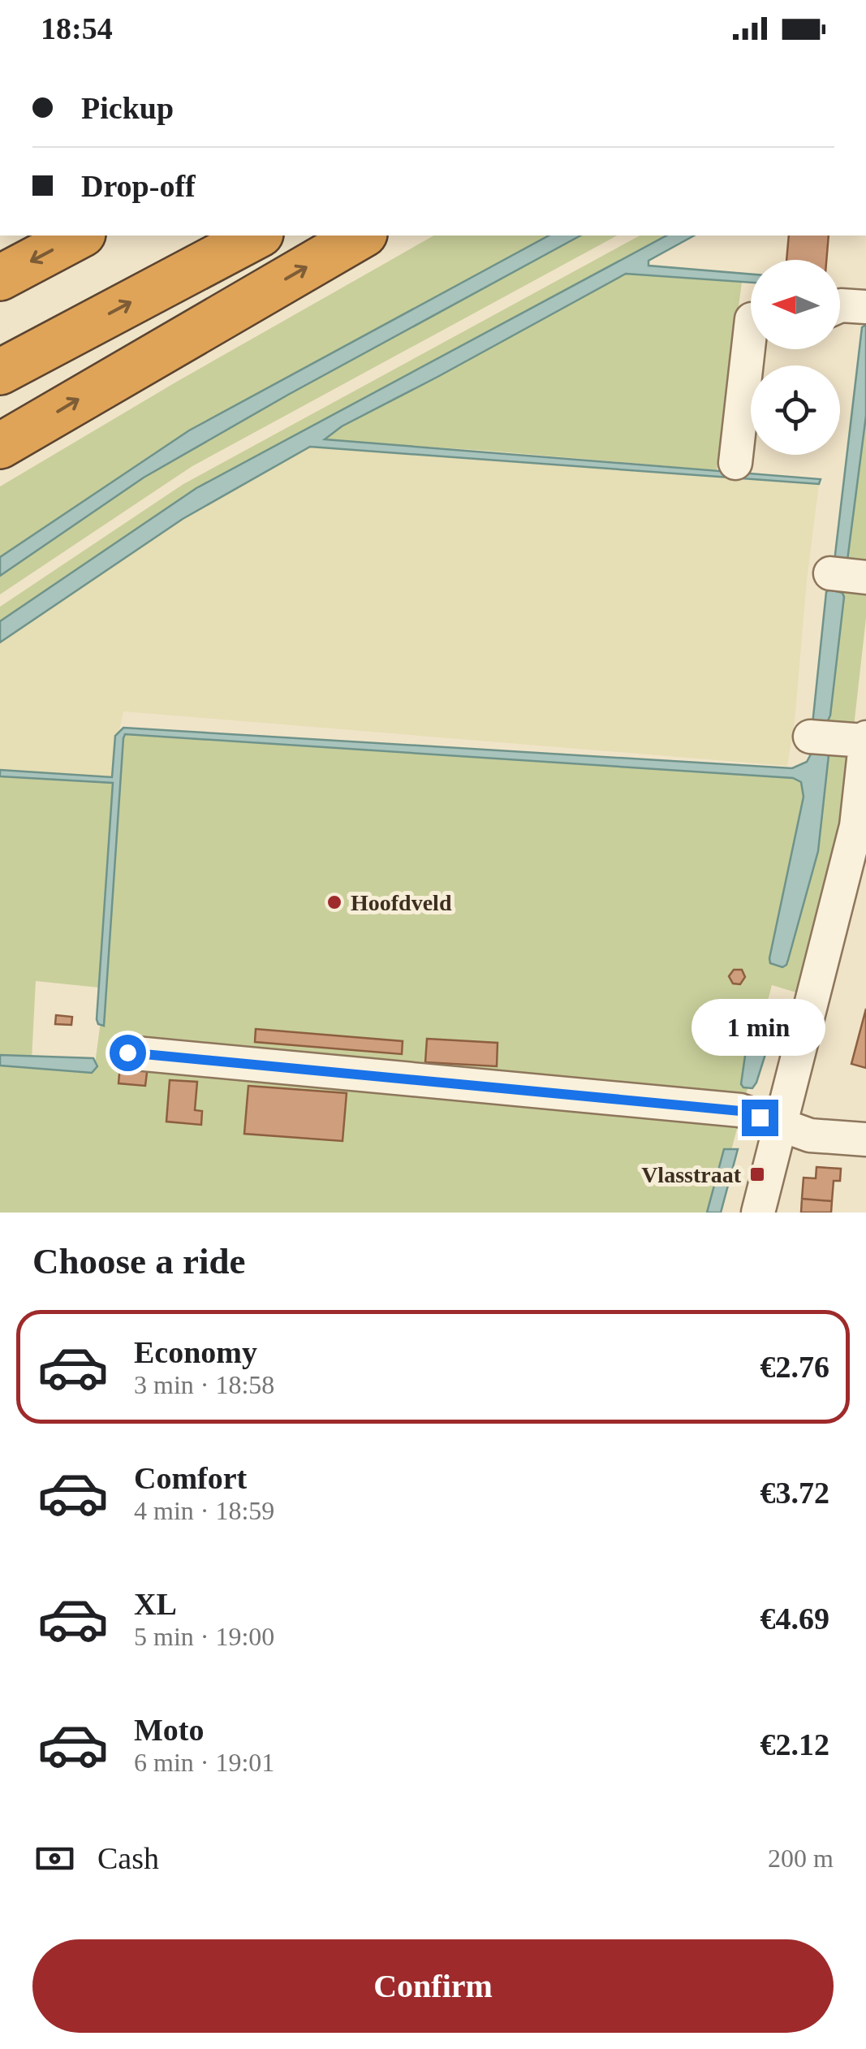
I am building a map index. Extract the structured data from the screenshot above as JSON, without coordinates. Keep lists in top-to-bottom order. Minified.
{"places":{"other":["Hoofdveld"],"transit":["Vlasstraat"]},"north":"left","page":{"status":"18:54","banner":["Pickup","Drop-off"],"bubble":"1 min","heading":"Choose a ride","list":[{"name":"Economy","note":"3 min · 18:58","value":"€2.76"},{"name":"Comfort","note":"4 min · 18:59","value":"€3.72"},{"name":"XL","note":"5 min · 19:00","value":"€4.69"},{"name":"Moto","note":"6 min · 19:01","value":"€2.12"}],"pay":["Cash","200 m"],"buttons":"Confirm"}}
